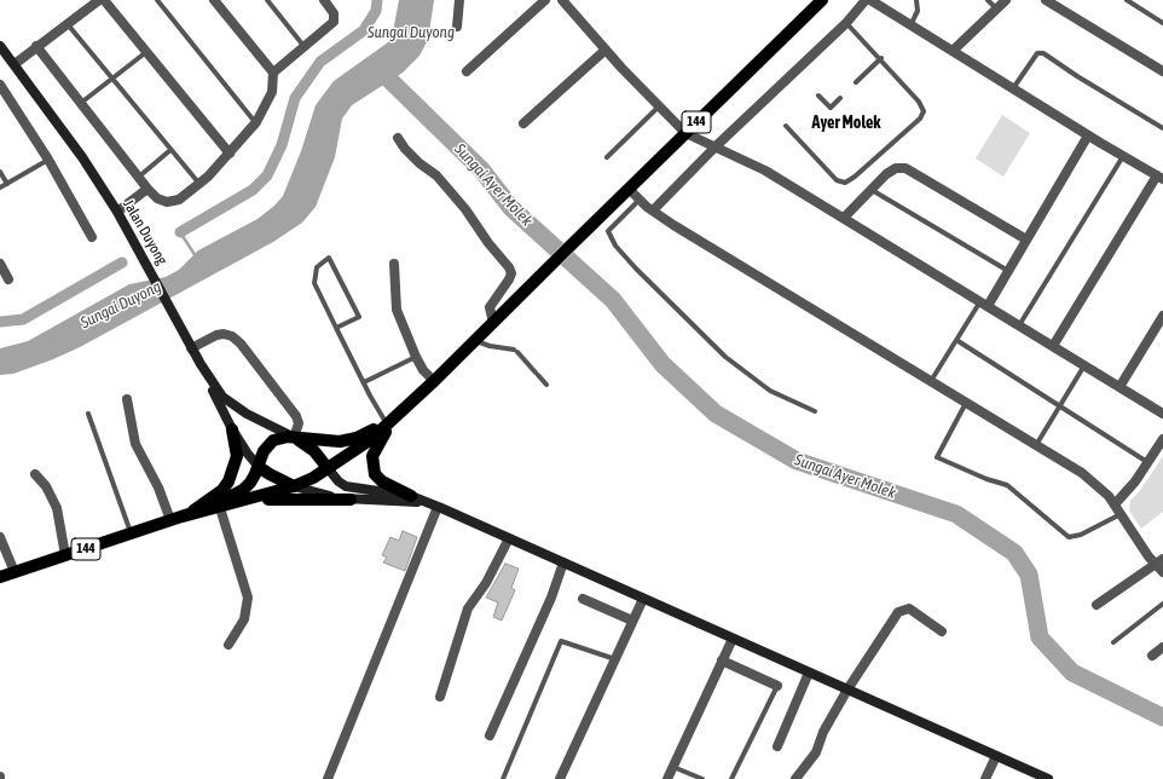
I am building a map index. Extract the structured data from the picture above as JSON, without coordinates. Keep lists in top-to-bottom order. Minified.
{"streets":{"main road":["144","Jalan Duyong"]},"crossings":[["144","Jalan Duyong"]],"districts":["Ayer Molek"],"water":["Sungai Duyong","Sungai Ayer Molek"]}
